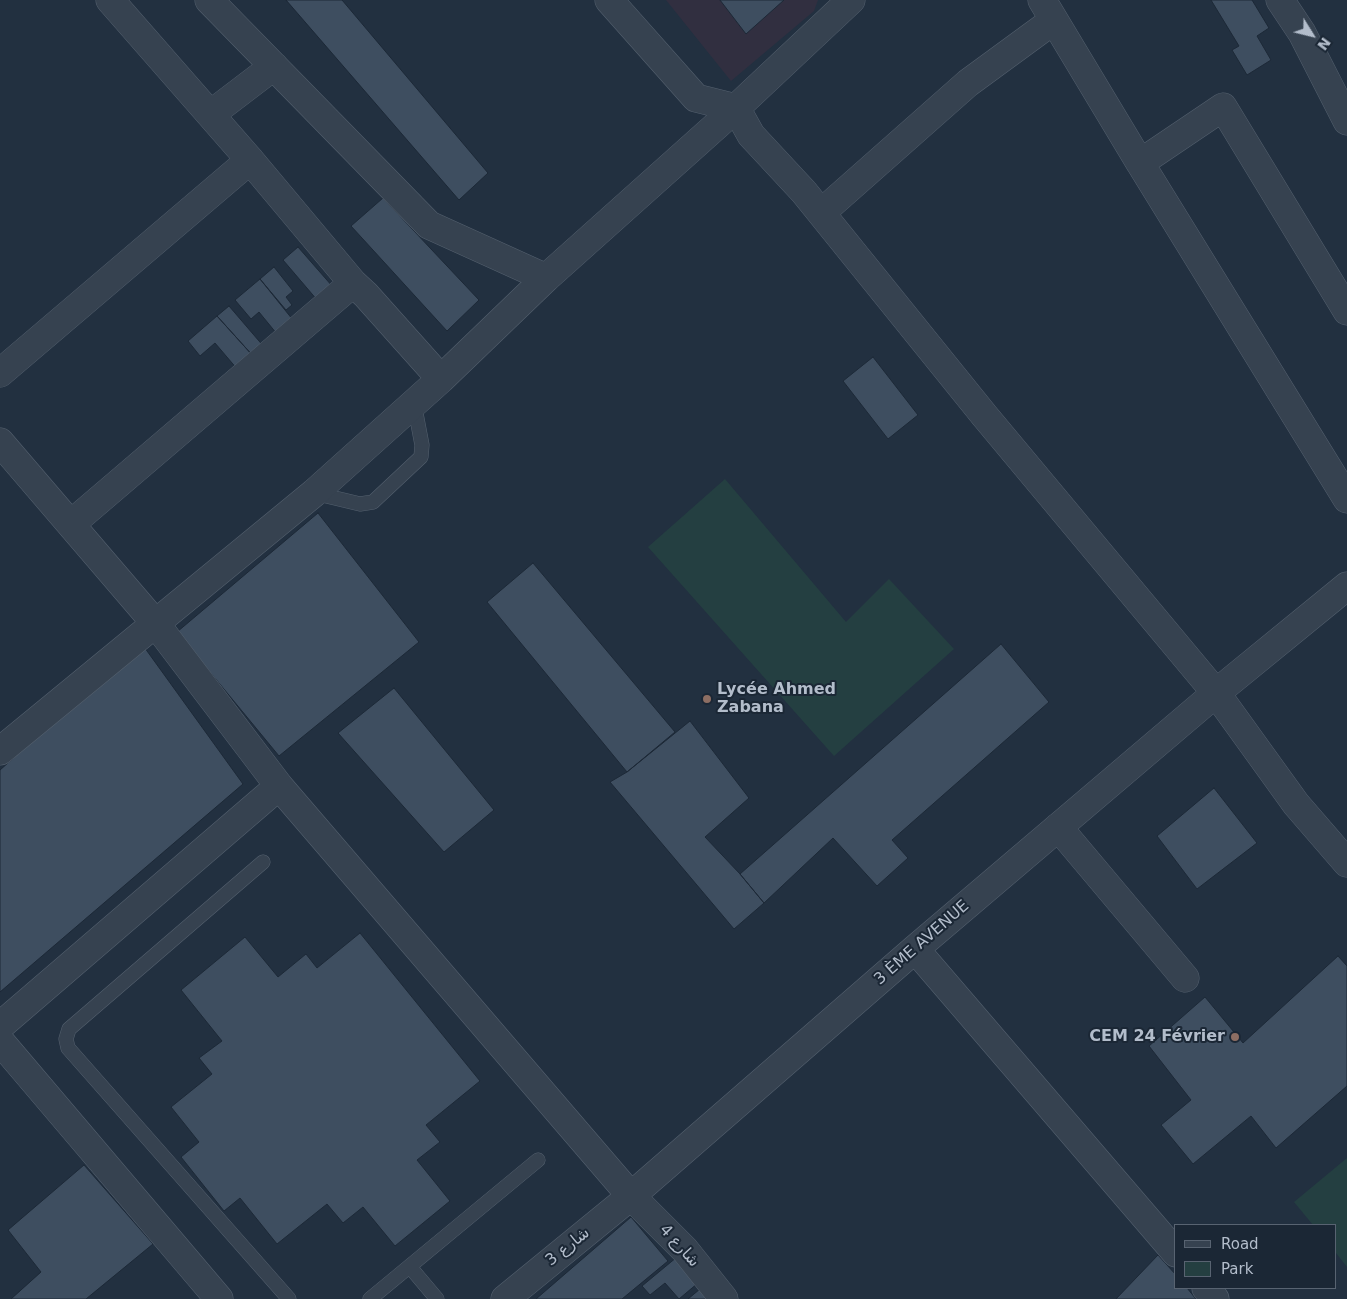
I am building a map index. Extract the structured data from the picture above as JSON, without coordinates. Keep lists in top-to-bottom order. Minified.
{"streets":{"street":["3 ÈME AVENUE","شارع 4","شارع 3"]},"crossings":[["3 ÈME AVENUE","شارع 4"],["3 ÈME AVENUE","شارع 3"],["شارع 4","شارع 3"]],"places":["Lycée Ahmed Zabana","CEM 24 Février"],"legend":["Road","Park"],"north":"bottom right"}
